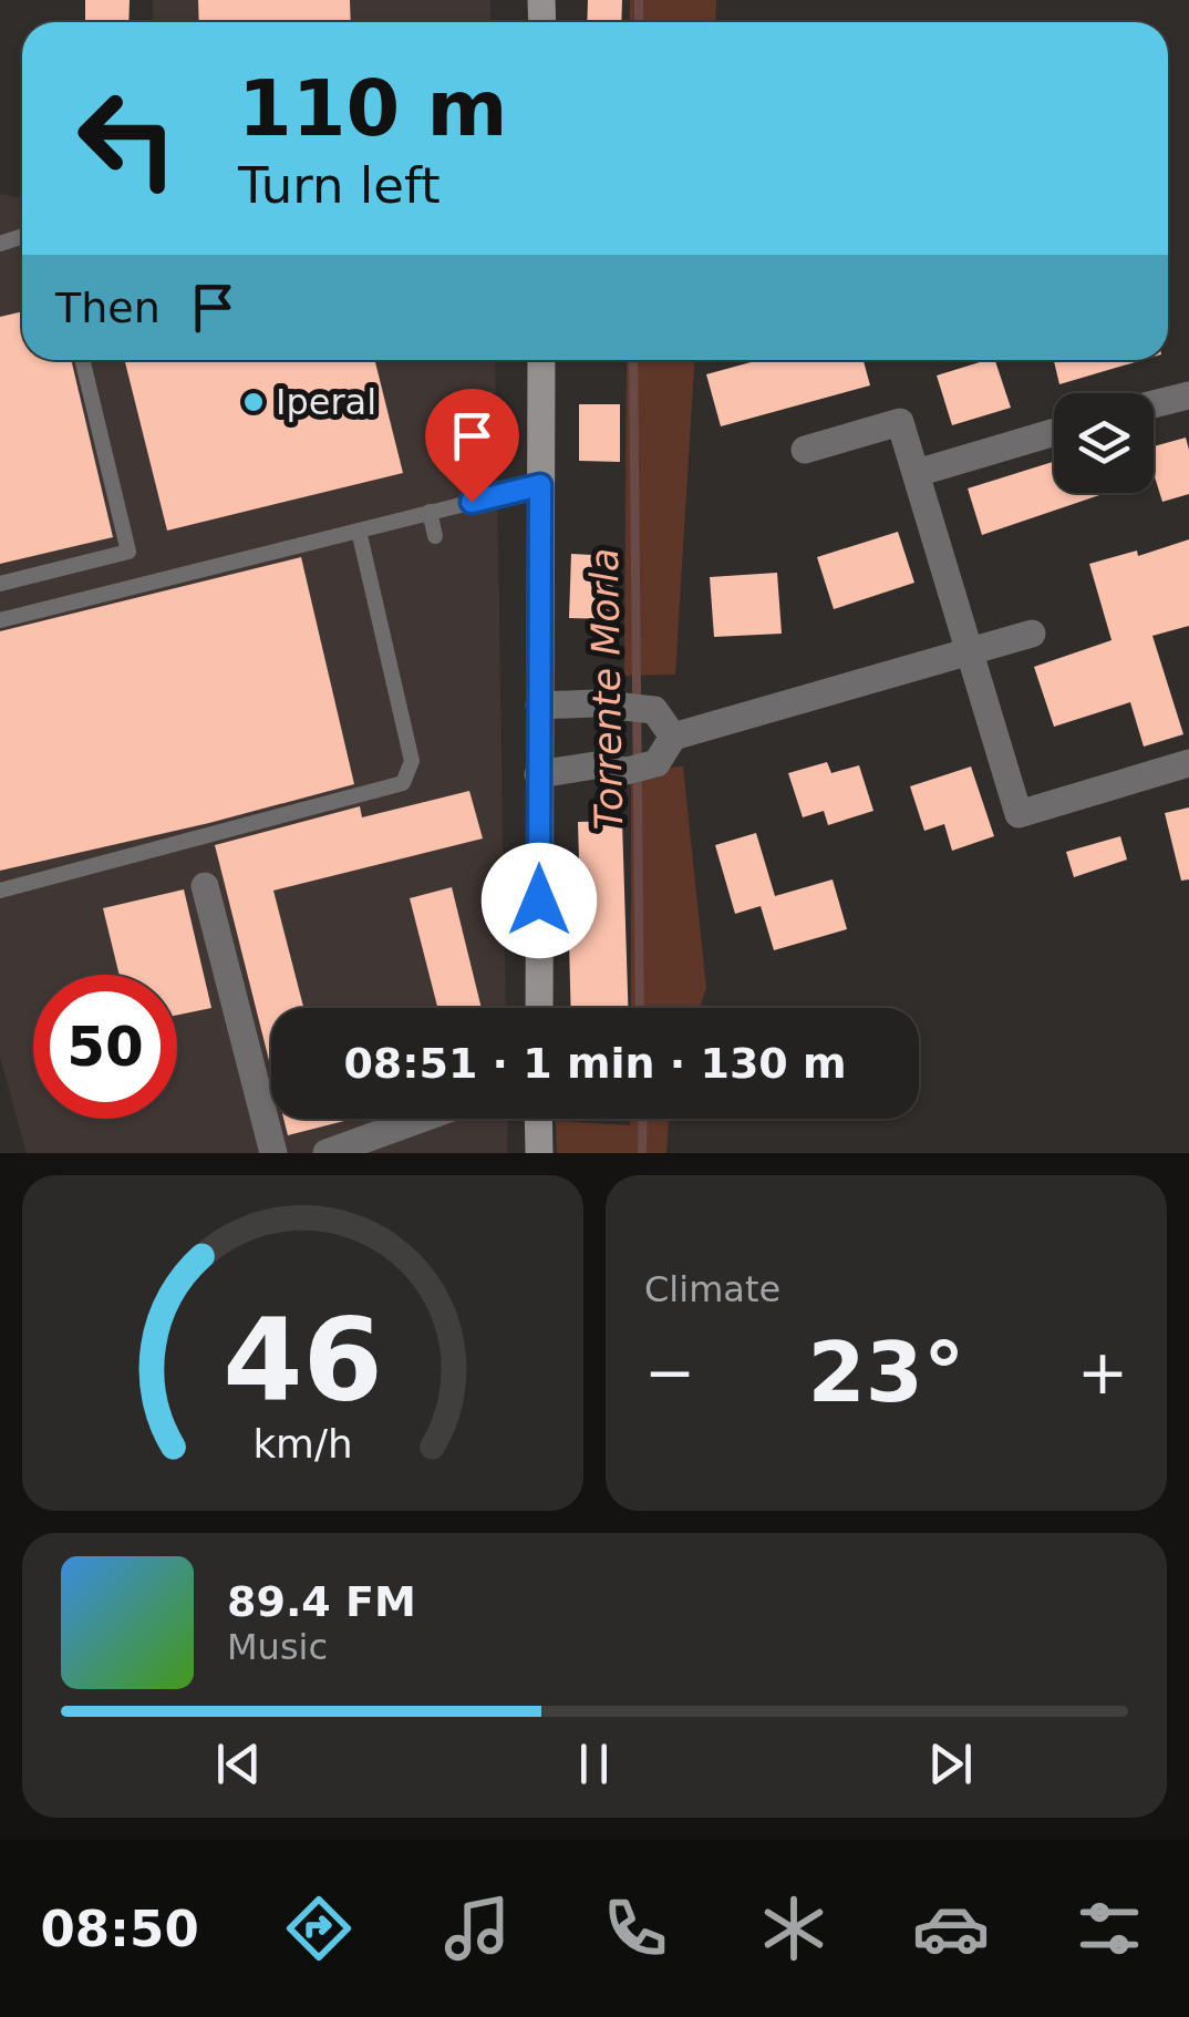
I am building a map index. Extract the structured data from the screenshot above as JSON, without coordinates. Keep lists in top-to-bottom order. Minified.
{"water":["Torrente Morla"],"places":["Iperal"],"page":{"turn":["110 m","Turn left"],"then":"Then","limit":"50","trip":"08:51 · 1 min · 130 m","tile":"Climate","heat":["−","23°","+"],"song":["89.4 FM","Music"],"tabs":"08:50","gauge":["46","km/h"]}}
